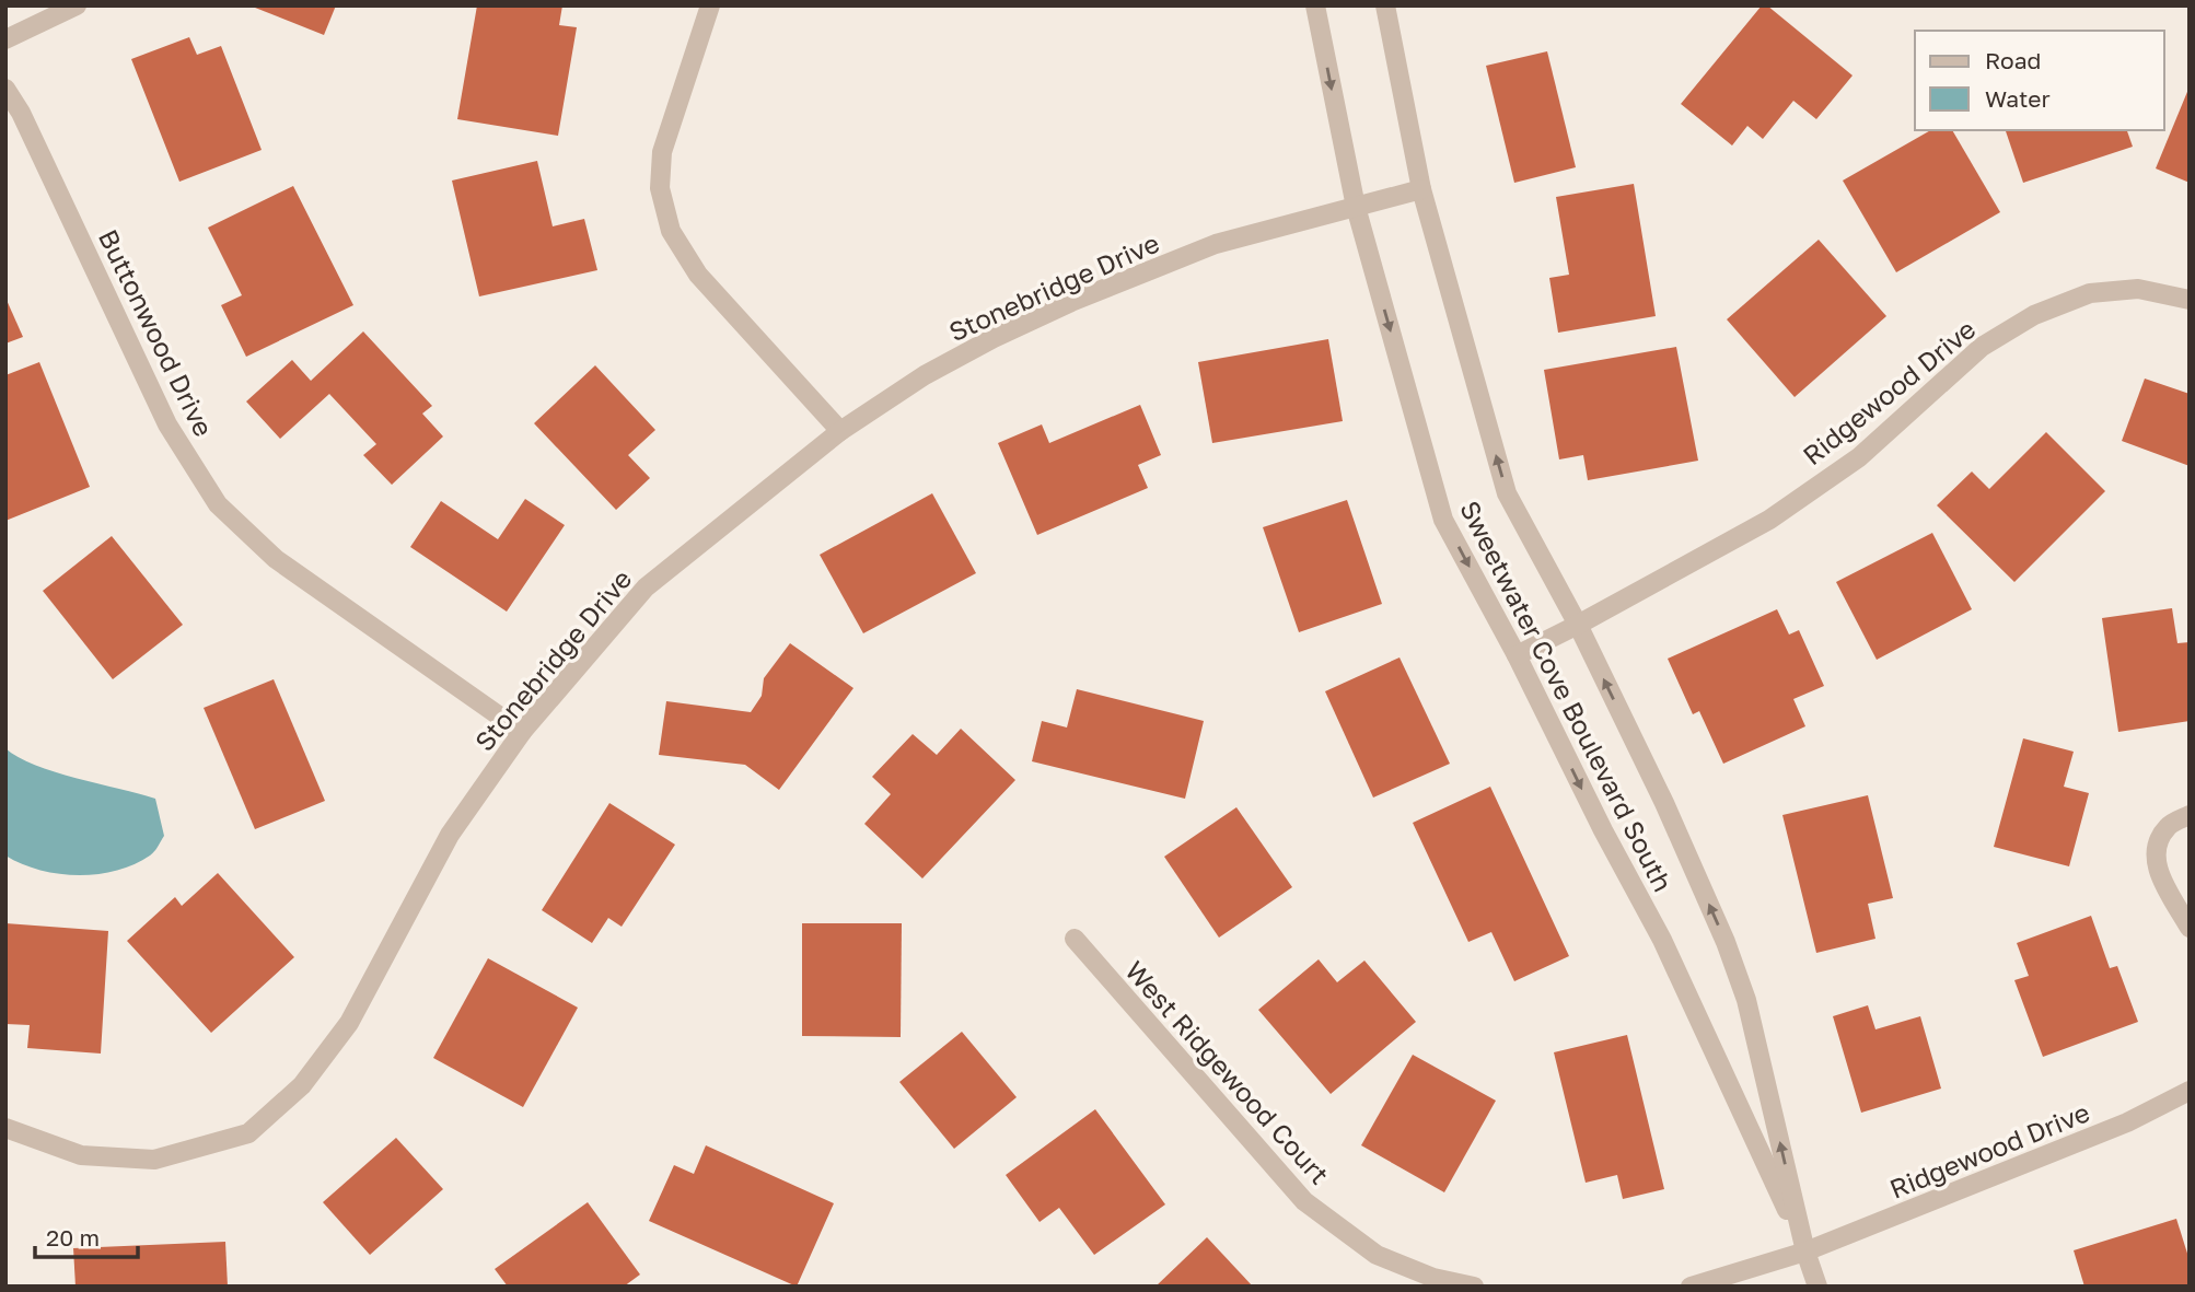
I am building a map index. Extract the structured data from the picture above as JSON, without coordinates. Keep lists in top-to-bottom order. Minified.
{"streets":{"street":["Stonebridge Drive","Buttonwood Drive","Ridgewood Drive","Sweetwater Cove Boulevard South","West Ridgewood Court"]},"crossings":[["Stonebridge Drive","Buttonwood Drive"],["Stonebridge Drive","Sweetwater Cove Boulevard South"],["Ridgewood Drive","Sweetwater Cove Boulevard South"]],"legend":["Road","Water"],"scale_bar":"20 m"}
